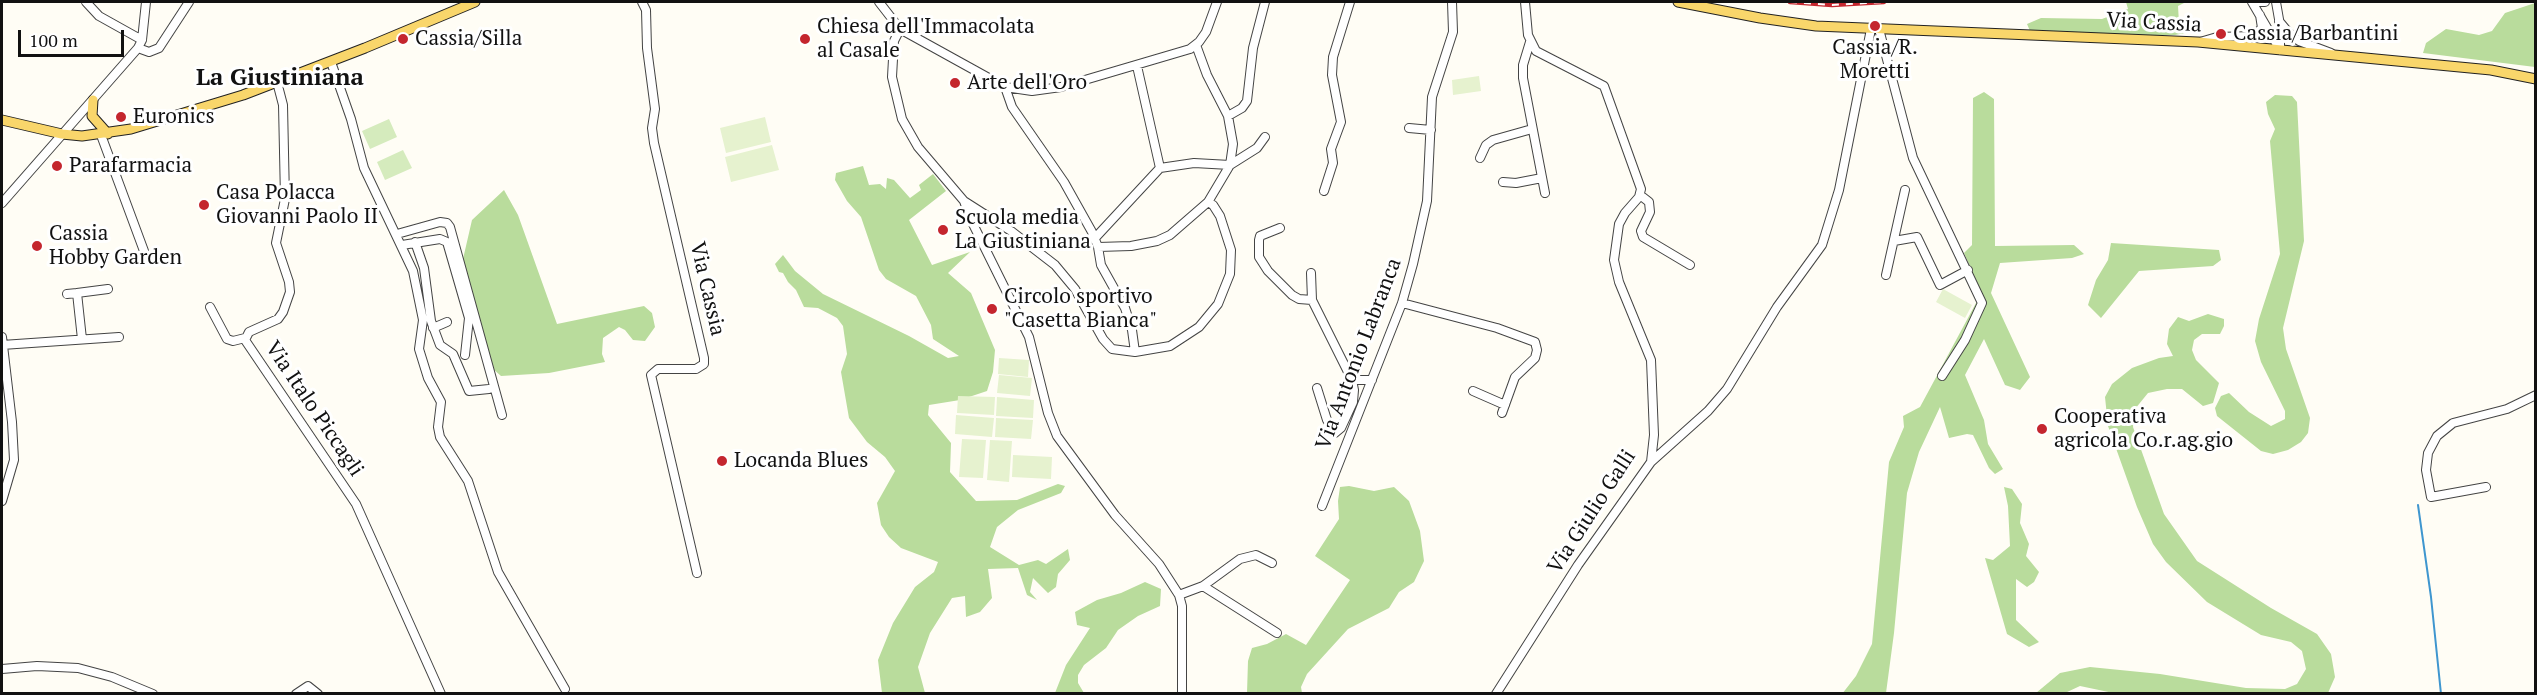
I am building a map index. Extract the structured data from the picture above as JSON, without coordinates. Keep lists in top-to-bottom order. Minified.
{"streets":{"main road":["Via Cassia"],"street":["Via Antonio Labranca","Via Italo Piccagli","Via Giulio Galli"]},"districts":["La Giustiniana"],"places":["Cassia/R. Moretti","Cassia/Barbantini","Cassia/Silla","Chiesa dell'Immacolata al Casale","Arte dell'Oro","Euronics","Parafarmacia","Casa Polacca Giovanni Paolo II","Scuola media La Giustiniana","Cassia Hobby Garden","Circolo sportivo \"Casetta Bianca\"","Cooperativa agricola Co.r.ag.gio","Locanda Blues"],"scale_bar":"100 m"}
